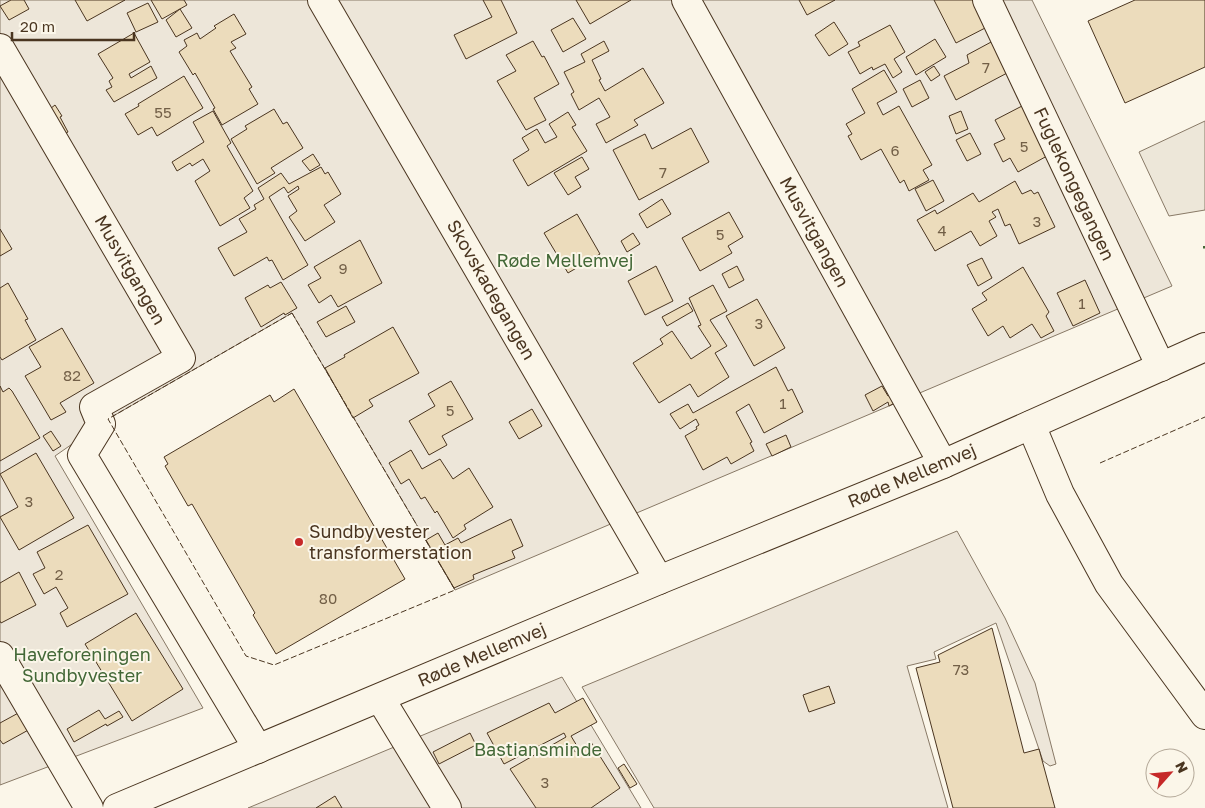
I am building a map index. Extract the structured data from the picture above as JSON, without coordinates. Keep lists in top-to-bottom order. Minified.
{"streets":{"street":["Fuglekongegangen","Musvitgangen","Skovskadegangen","Røde Mellemvej"]},"crossings":[["Fuglekongegangen","Røde Mellemvej"],["Musvitgangen","Røde Mellemvej"],["Skovskadegangen","Røde Mellemvej"]],"parks":["Røde Mellemvej","Haveforeningen Sundbyvester","Bastiansminde"],"places":["Sundbyvester transformerstation"],"house_numbers":["7","55","5","6","7","3","4","5","9","1","3","82","1","5","3","2","80","73","3"],"scale_bar":"20 m","north":"top right"}
